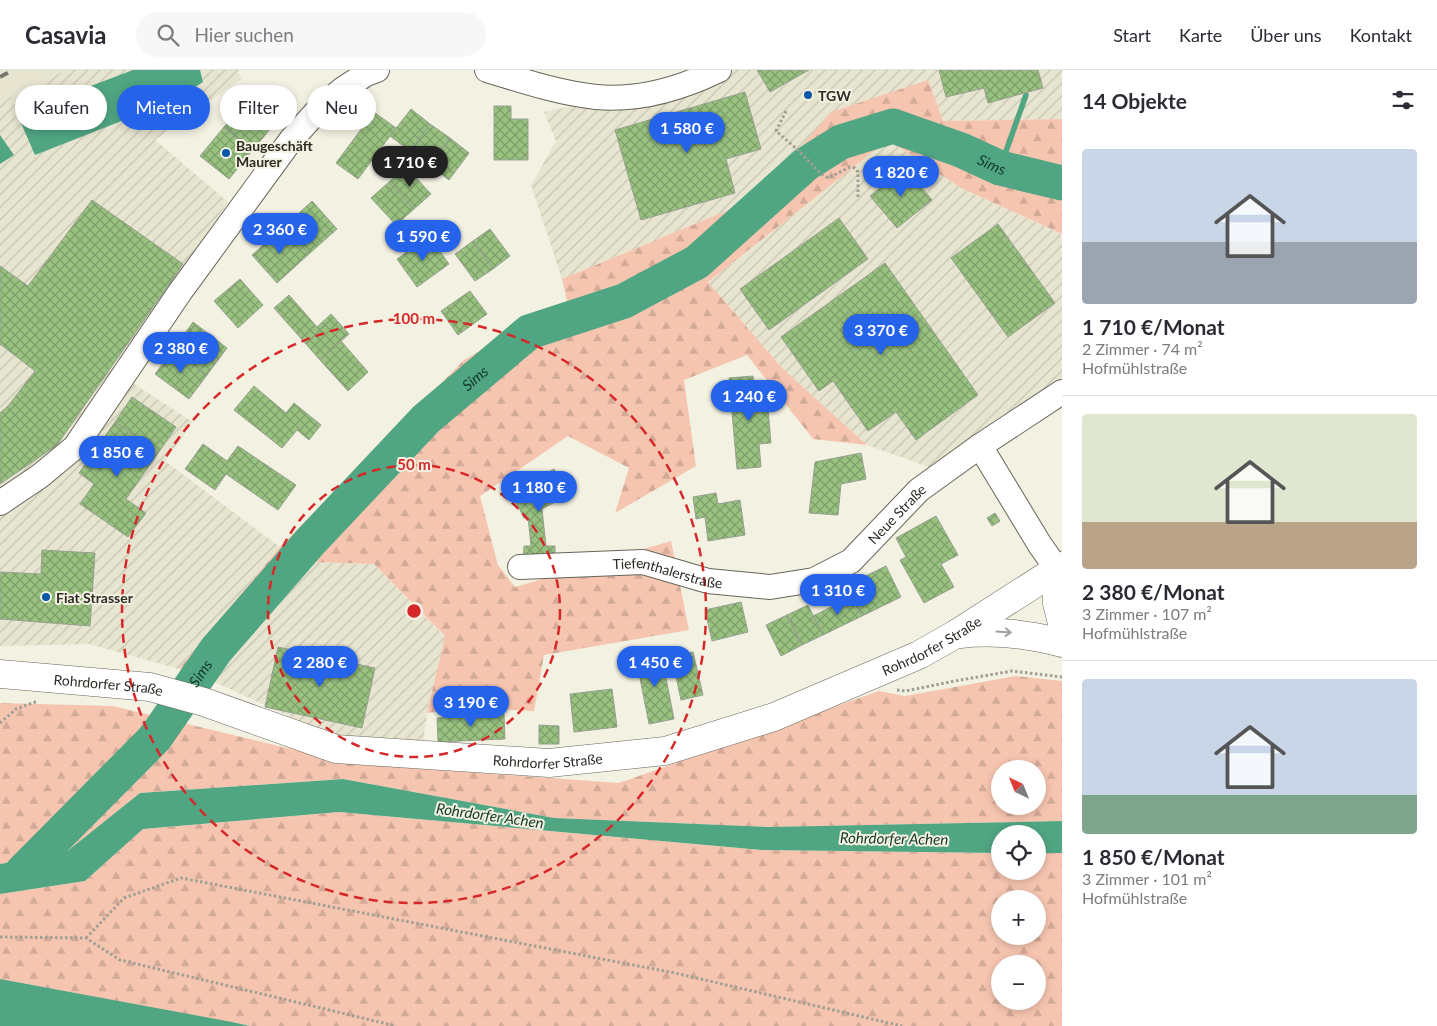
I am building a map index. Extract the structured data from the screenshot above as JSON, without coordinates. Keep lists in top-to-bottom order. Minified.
{"streets":{"main road":["Rohrdorfer Straße"],"street":["Neue Straße","Tiefenthalerstraße"]},"crossings":[["Neue Straße","Tiefenthalerstraße"]],"water":["Sims","Rohrdorfer Achen"],"places":["TGW","Baugeschäft Maurer","Fiat Strasser"],"north":"top left","page":{"header":"Casavia","search":"Hier suchen","nav":["Start","Karte","Über uns","Kontakt"],"heading":"14 Objekte","chip":["Kaufen","Mieten","Filter","Neu"],"price":["1 580 €","1 710 €","1 820 €","2 360 €","1 590 €","3 370 €","2 380 €","1 240 €","1 850 €","1 180 €","1 310 €","2 280 €","1 450 €","3 190 €"],"list":[{"name":"1 710 €/Monat","note":"2 Zimmer · 74 m² · Hofmühlstraße"},{"name":"2 380 €/Monat","note":"3 Zimmer · 107 m² · Hofmühlstraße"},{"name":"1 850 €/Monat","note":"3 Zimmer · 101 m² · Hofmühlstraße"}],"map_buttons":["+","−"]},"rings":["100 m","50 m"]}
